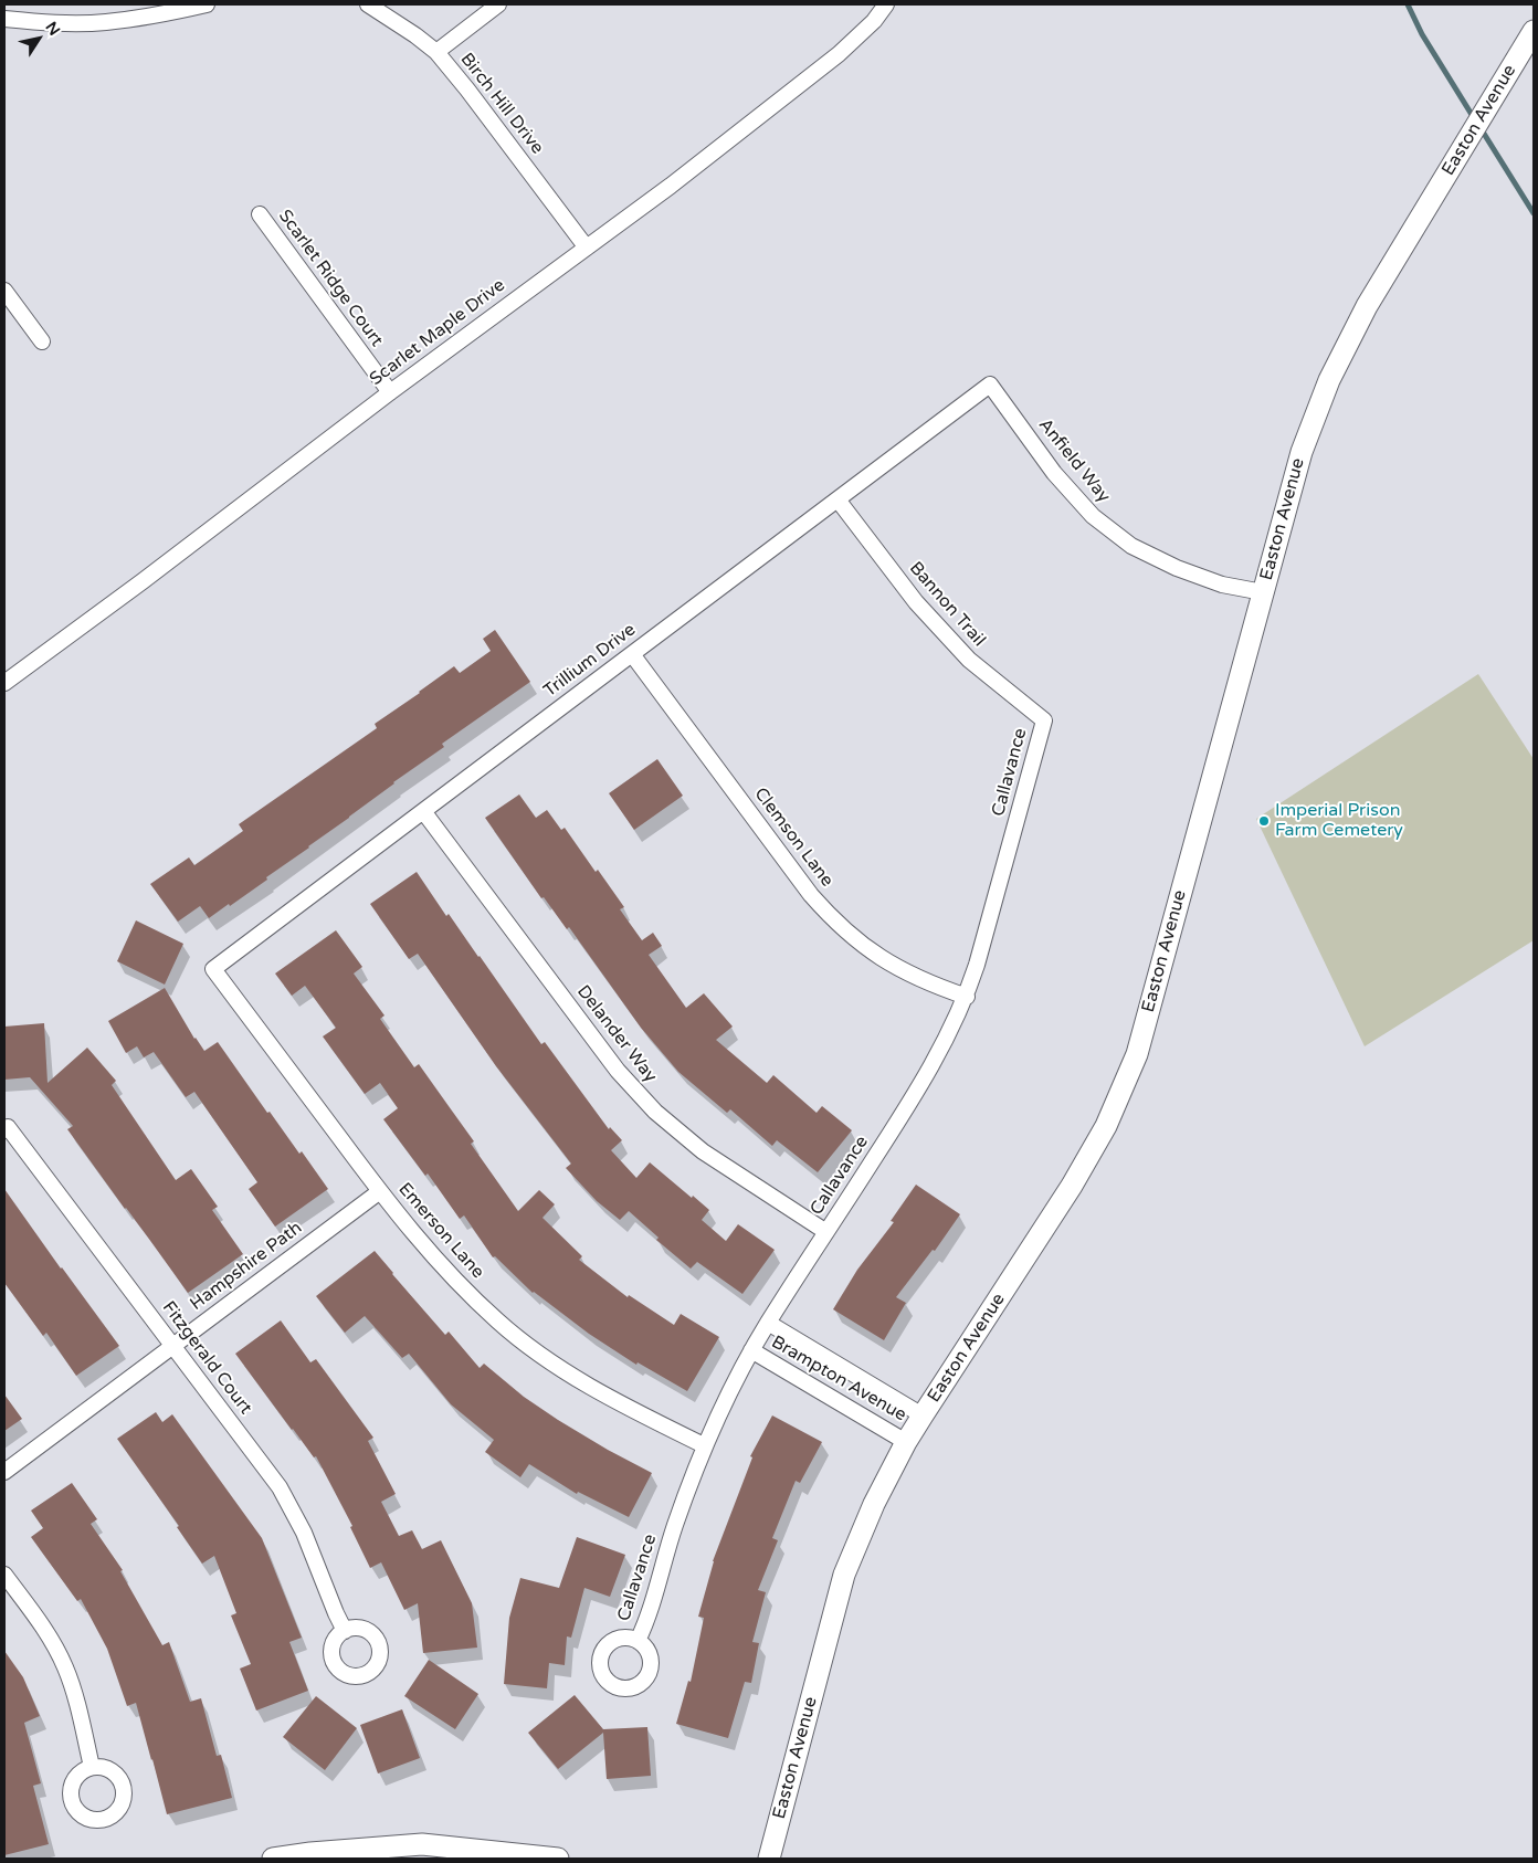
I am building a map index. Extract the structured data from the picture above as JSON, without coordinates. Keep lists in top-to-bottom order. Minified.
{"streets":{"street":["Birch Hill Drive","Easton Avenue","Scarlet Ridge Court","Scarlet Maple Drive","Anfield Way","Bannon Trail","Trillium Drive","Callavance","Clemson Lane","Delander Way","Emerson Lane","Hampshire Path","Fitzgerald Court","Brampton Avenue"]},"crossings":[["Birch Hill Drive","Scarlet Maple Drive"],["Easton Avenue","Anfield Way"],["Easton Avenue","Brampton Avenue"],["Scarlet Ridge Court","Scarlet Maple Drive"],["Anfield Way","Trillium Drive"],["Bannon Trail","Trillium Drive"],["Bannon Trail","Callavance"],["Trillium Drive","Clemson Lane"],["Trillium Drive","Delander Way"],["Trillium Drive","Emerson Lane"],["Callavance","Clemson Lane"],["Callavance","Delander Way"],["Callavance","Emerson Lane"],["Callavance","Brampton Avenue"],["Emerson Lane","Hampshire Path"],["Hampshire Path","Fitzgerald Court"]],"places":["Imperial Prison Farm Cemetery"],"north":"top right"}
